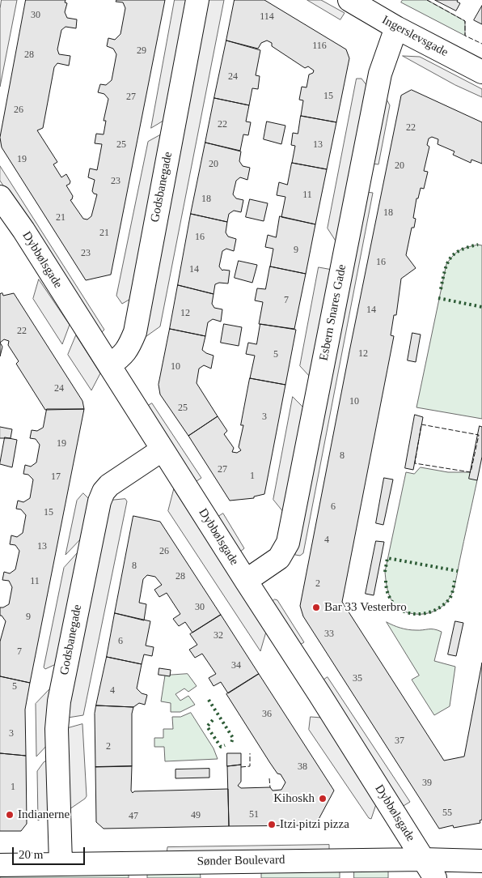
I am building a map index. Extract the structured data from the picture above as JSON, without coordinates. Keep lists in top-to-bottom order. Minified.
{"streets":{"street":["Ingerslevsgade","Godsbanegade","Dybbølsgade","Esbern Snares Gade","Sønder Boulevard"]},"crossings":[["Ingerslevsgade","Esbern Snares Gade"],["Godsbanegade","Dybbølsgade"],["Godsbanegade","Sønder Boulevard"],["Dybbølsgade","Esbern Snares Gade"],["Dybbølsgade","Sønder Boulevard"]],"places":["Bar 33 Vesterbro","Kihoskh","Indianerne","Itzi pitzi pizza"],"house_numbers":["30","114","116","29","28","24","15","27","26","22","22","25","13","19","20","20","23","11","18","18","21","21","16","9","23","16","14","7","14","12","22","12","5","10","24","10","25","3","19","8","27","1","17","6","15","4","13","26","8","28","11","2","30","9","33","32","6","7","34","35","5","4","36","3","37","2","38","39","1","55","51","49","47"],"scale_bar":"20 m"}
